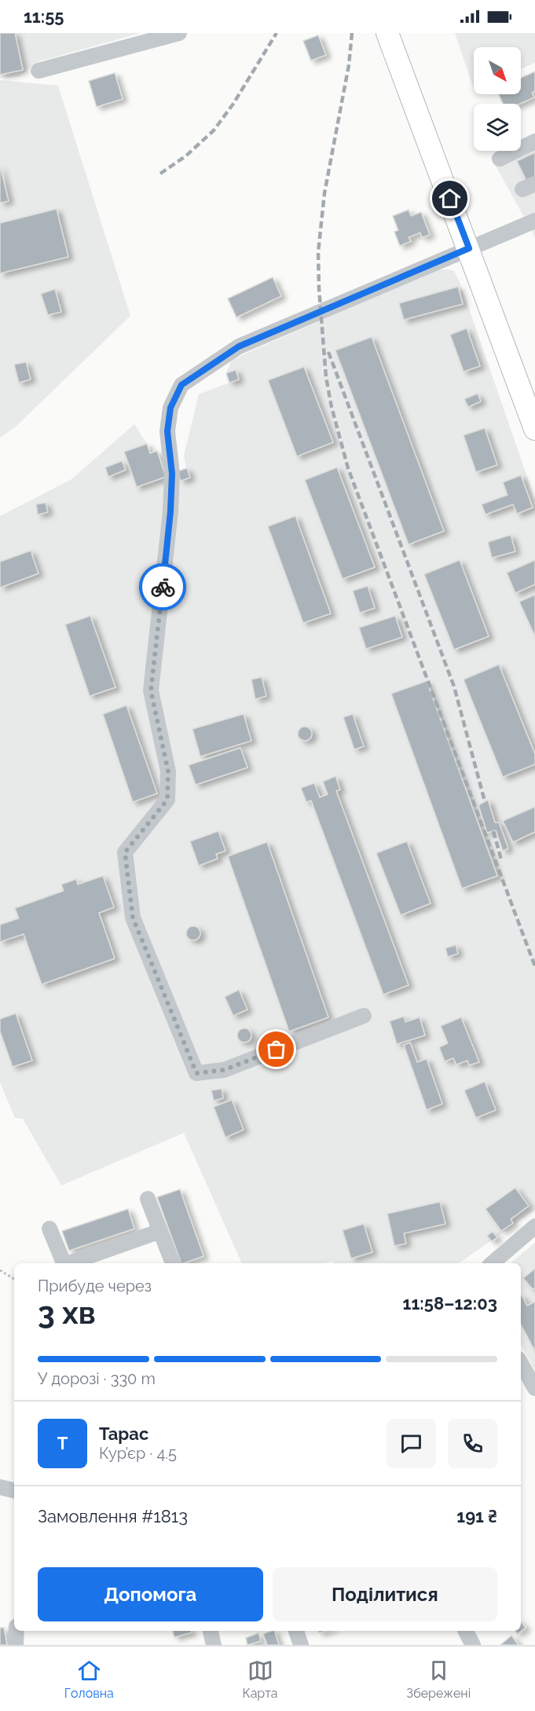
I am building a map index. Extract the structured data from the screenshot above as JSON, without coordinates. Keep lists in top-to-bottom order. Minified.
{"north":"bottom right","page":{"status":"11:55","heading":["3 хв","Прибуде через","11:58–12:03"],"panel":["Тарас","Кур’єр · 4.5","Замовлення #1813","191 ₴"],"bar":"У дорозі · 330 m","round":"Т","buttons":["Допомога","Поділитися"],"tabs":["Головна","Карта","Збережені"]}}
